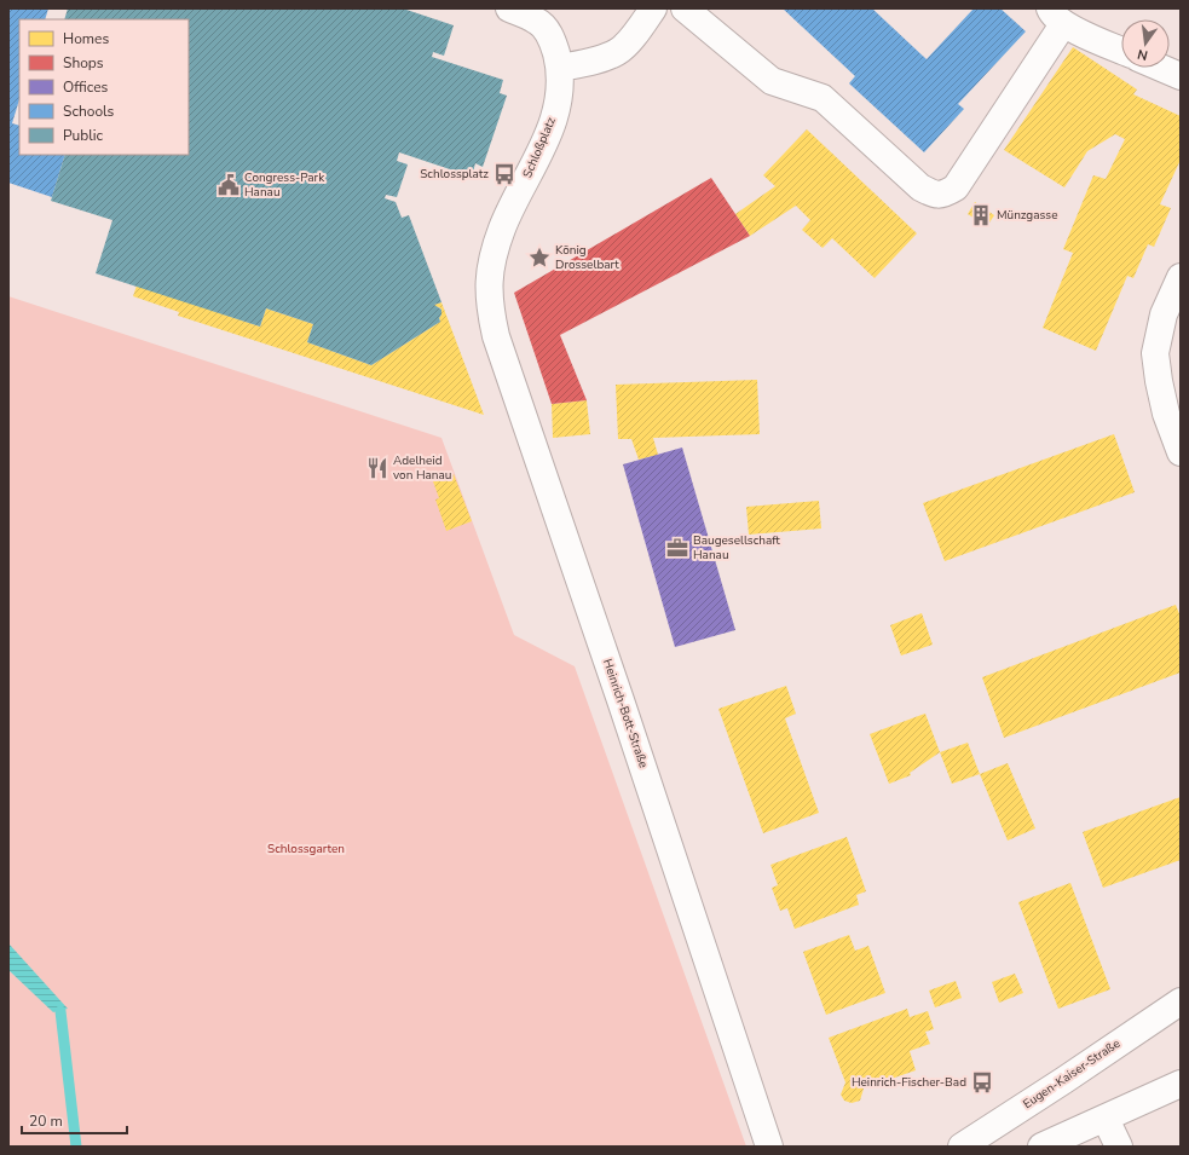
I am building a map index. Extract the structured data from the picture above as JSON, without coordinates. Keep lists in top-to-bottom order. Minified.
{"streets":{"street":["Schloßplatz","Heinrich-Bott-Straße","Eugen-Kaiser-Straße"]},"crossings":[["Schloßplatz","Heinrich-Bott-Straße"]],"parks":["Schlossgarten"],"places":{"bus stop":["Schlossplatz","Heinrich-Fischer-Bad"],"public building":["Congress-Park Hanau"],"building":["Münzgasse"],"place":["König Drosselbart"],"restaurant":["Adelheid von Hanau"],"office":["Baugesellschaft Hanau"]},"legend":["Homes","Shops","Offices","Schools","Public"],"scale_bar":"20 m","north":"bottom"}
